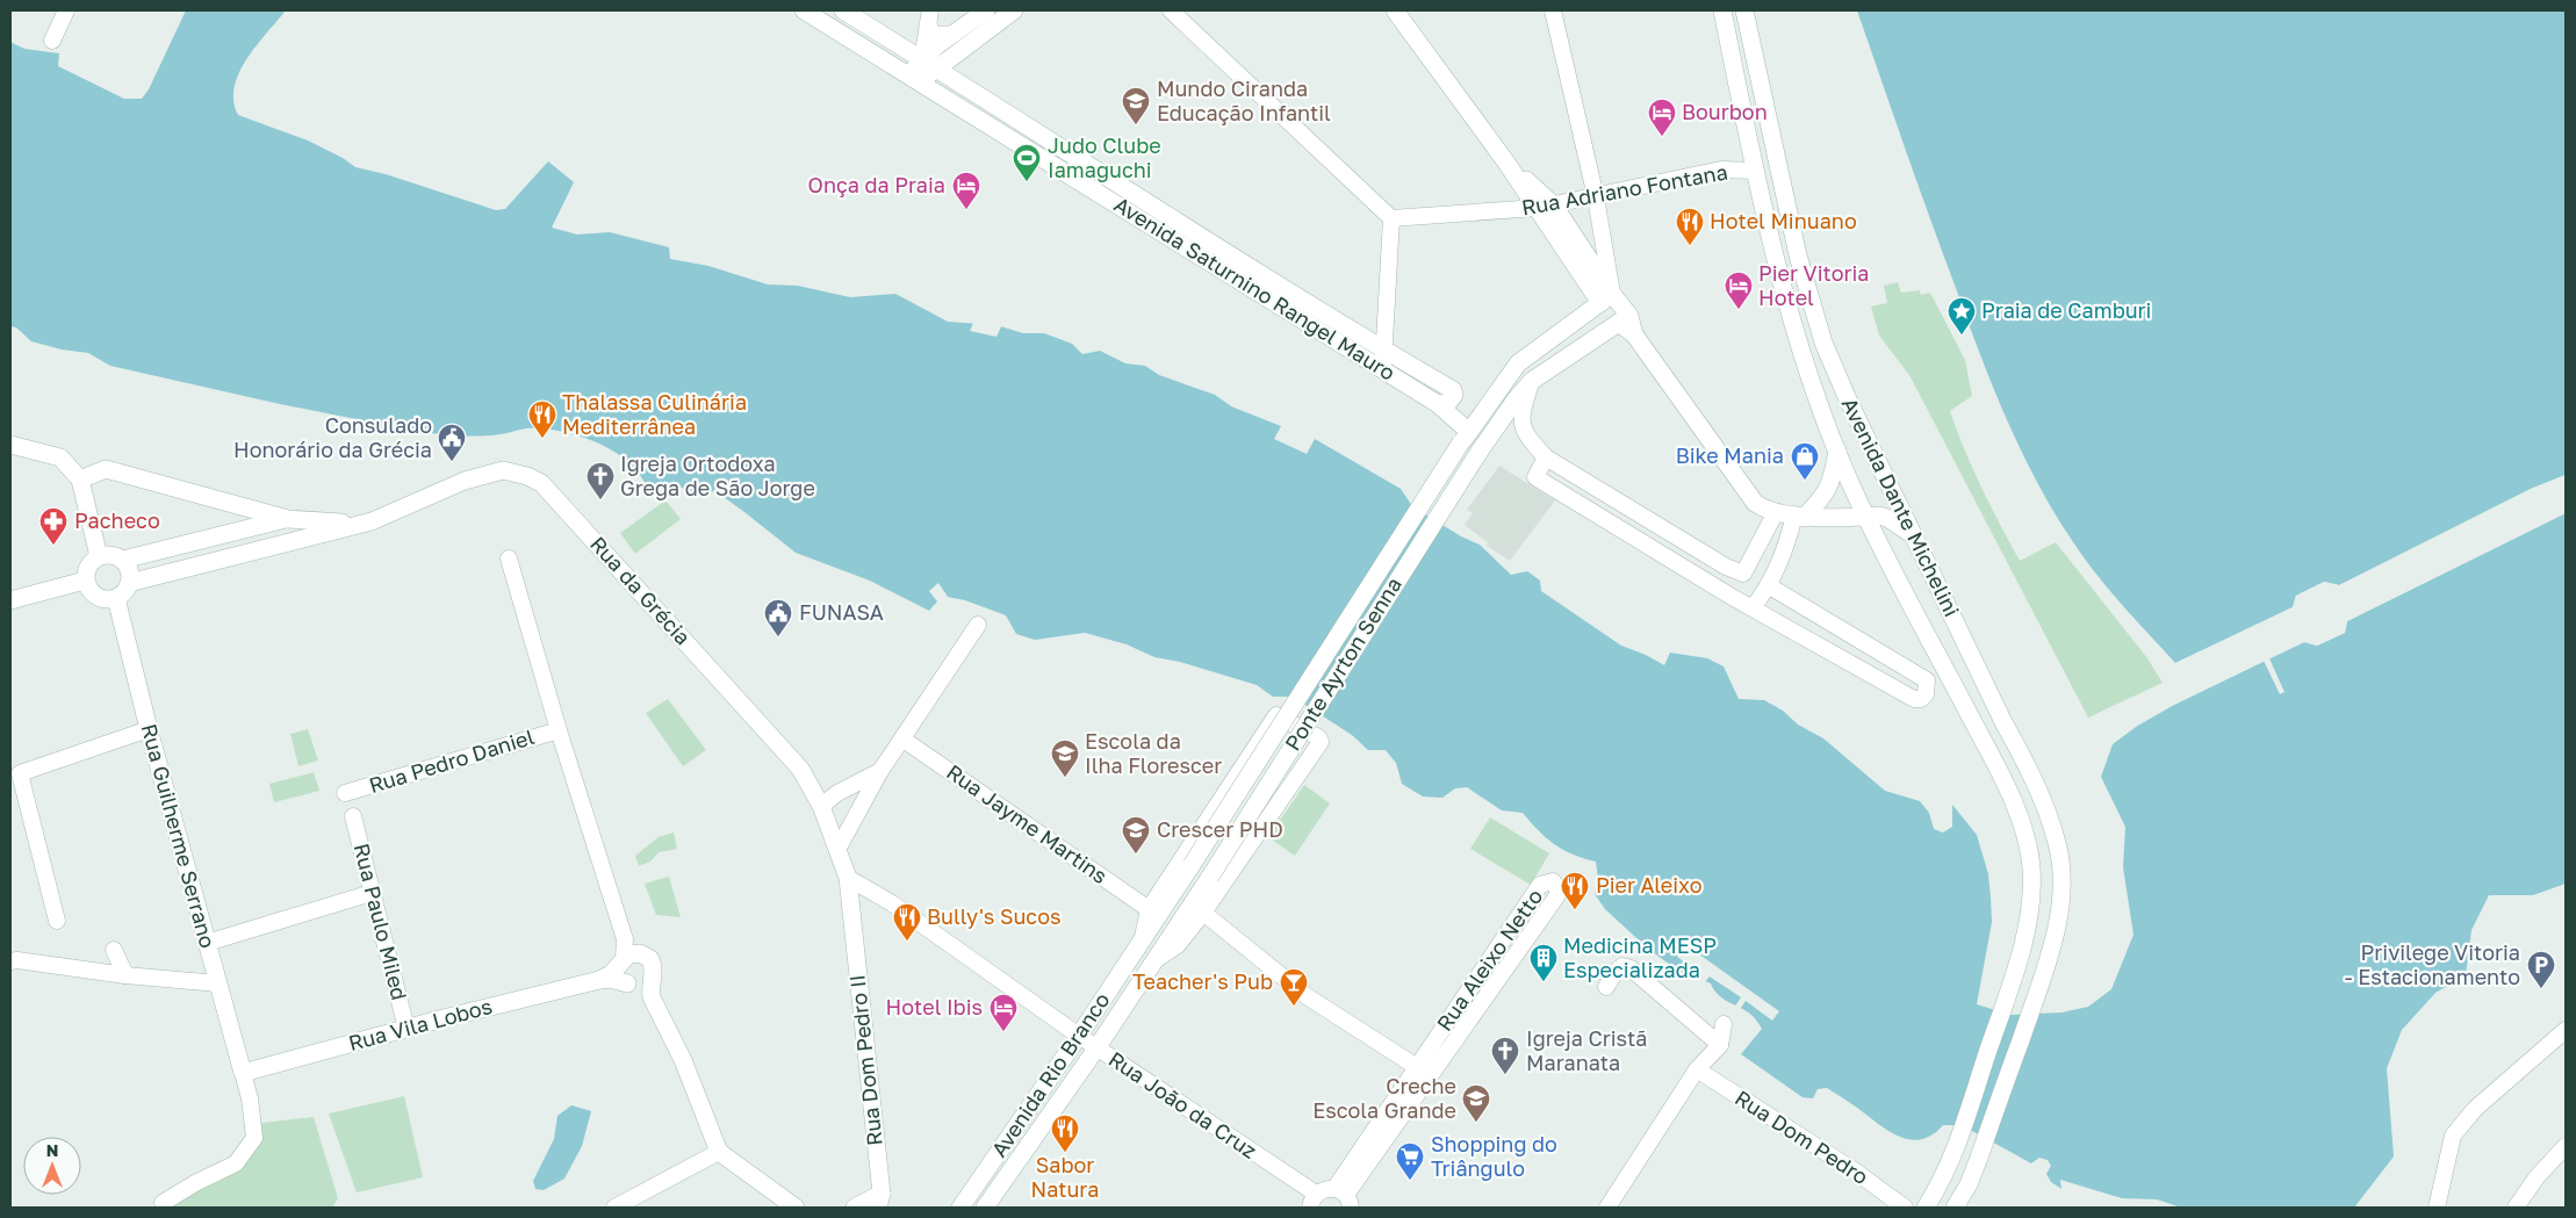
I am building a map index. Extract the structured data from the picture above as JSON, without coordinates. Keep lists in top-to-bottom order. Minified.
{"streets":{"street":["Rua Adriano Fontana","Avenida Saturnino Rangel Mauro","Avenida Dante Michelini","Rua da Grécia","Ponte Ayrton Senna","Rua Pedro Daniel","Rua Jayme Martins","Rua Guilherme Serrano","Rua Paulo Miled","Rua Aleixo Netto","Rua Vila Lobos","Rua Dom Pedro II","Avenida Rio Branco","Rua João da Cruz","Rua Dom Pedro"]},"crossings":[["Rua Adriano Fontana","Avenida Dante Michelini"],["Avenida Saturnino Rangel Mauro","Ponte Ayrton Senna"],["Rua da Grécia","Rua Dom Pedro II"],["Ponte Ayrton Senna","Avenida Rio Branco"],["Rua Jayme Martins","Avenida Rio Branco"],["Rua Guilherme Serrano","Rua Vila Lobos"],["Rua Paulo Miled","Rua Vila Lobos"],["Rua Dom Pedro II","Rua João da Cruz"],["Avenida Rio Branco","Rua João da Cruz"]],"places":{"school or university":["Mundo Ciranda Educação Infantil","Escola da Ilha Florescer","Crescer PHD","Creche Escola Grande"],"hotel":["Bourbon","Onça da Praia","Pier Vitoria Hotel","Hotel Ibis"],"sports":["Judo Clube Iamaguchi"],"restaurant":["Hotel Minuano","Thalassa Culinária Mediterrânea","Pier Aleixo","Bully's Sucos","Sabor Natura"],"place":["Praia de Camburi"],"public building":["Consulado Honorário da Grécia","FUNASA"],"shop":["Bike Mania"],"church":["Igreja Ortodoxa Grega de São Jorge","Igreja Cristã Maranata"],"pharmacy":["Pacheco"],"building":["Medicina MESP Especializada"],"parking":["Privilege Vitoria - Estacionamento"],"bar":["Teacher's Pub"],"supermarket":["Shopping do Triângulo"]},"north":"top"}
